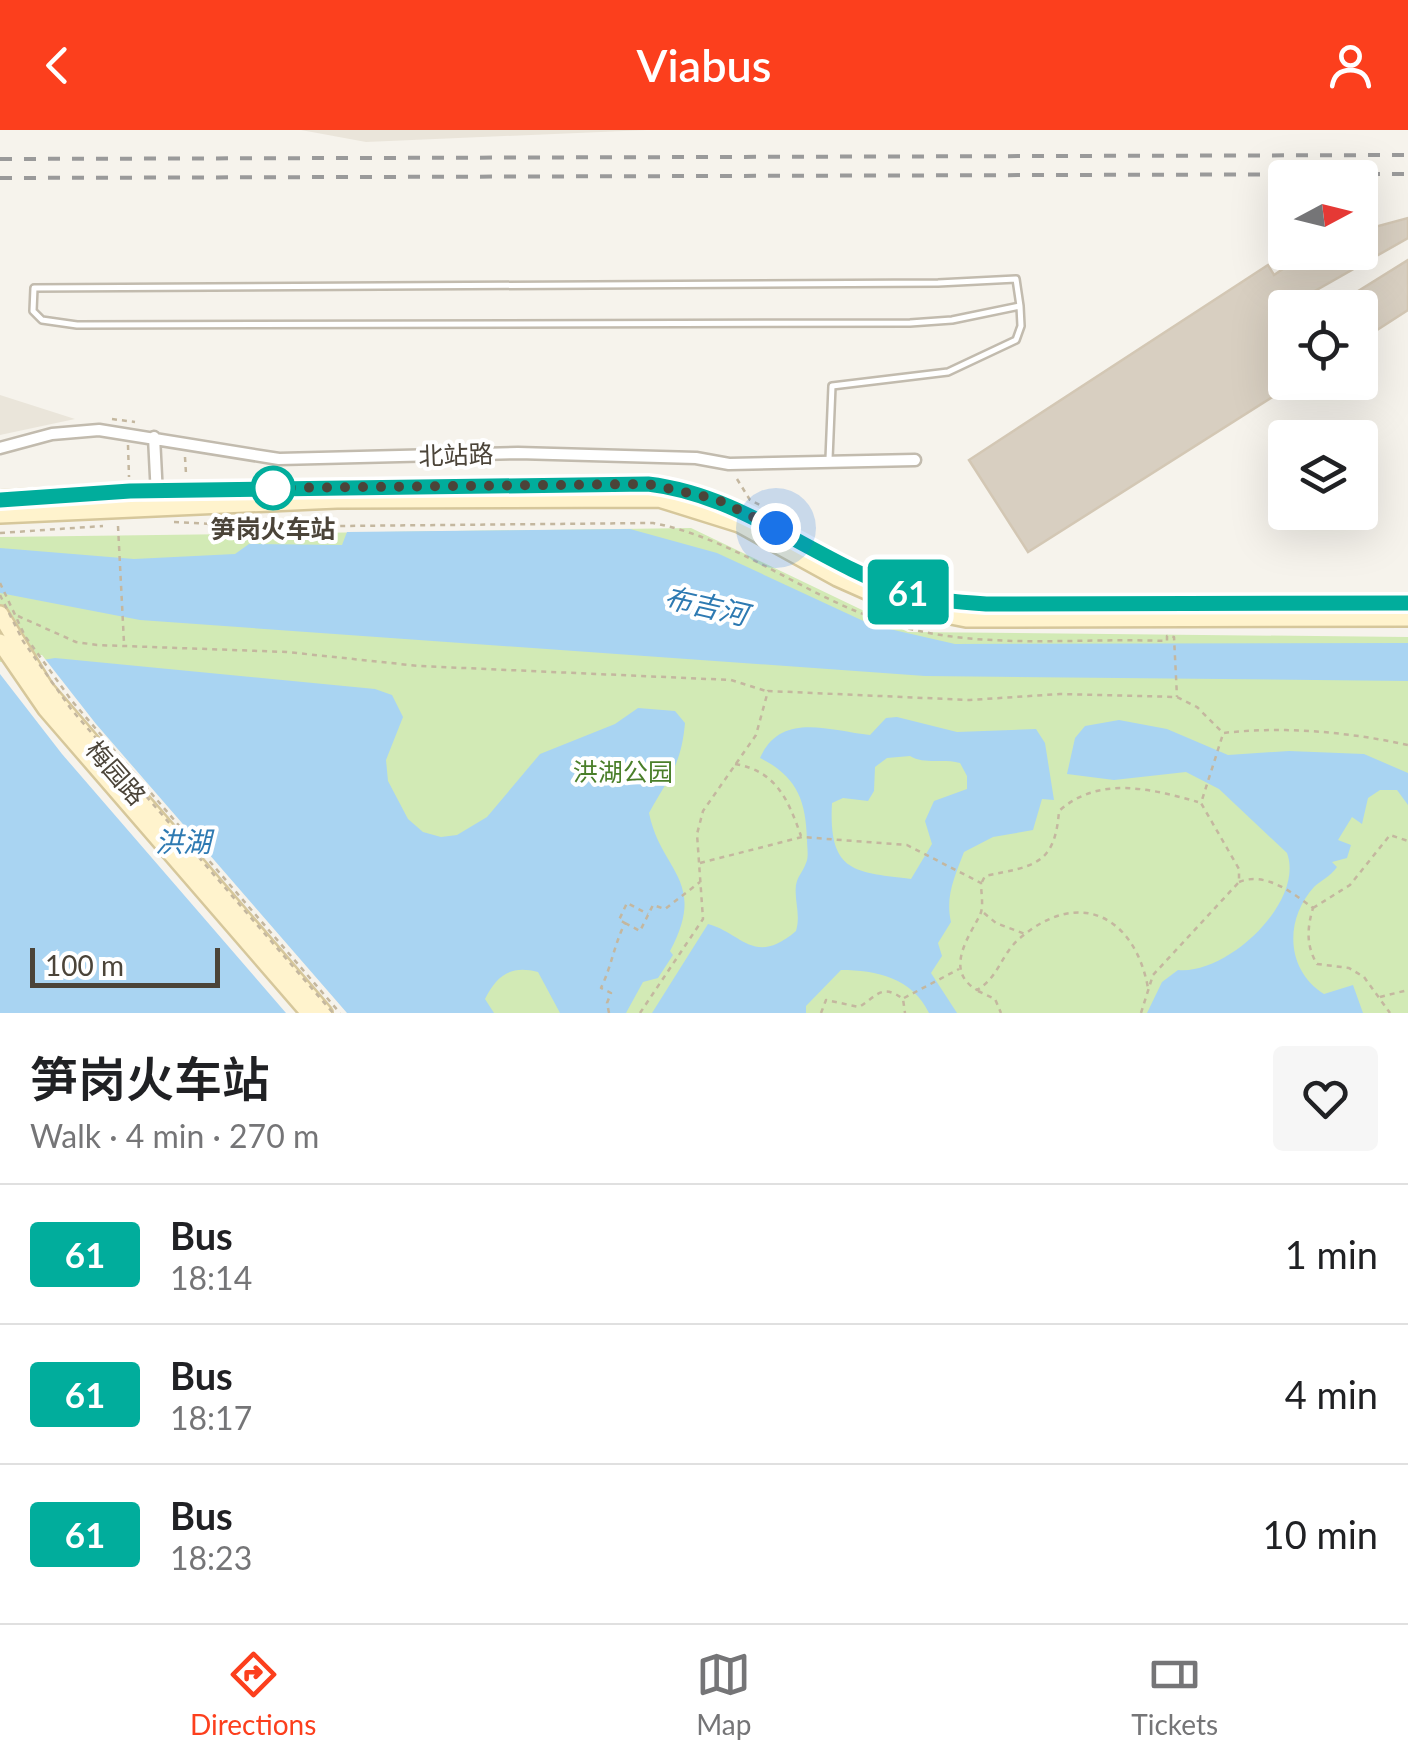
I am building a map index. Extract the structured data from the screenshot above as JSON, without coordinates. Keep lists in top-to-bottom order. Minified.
{"streets":{"main road":["梅园路"],"street":["北站路"]},"water":["布吉河","洪湖"],"parks":["洪湖公园"],"places":["笋岗火车站"],"lines":["bus line 61"],"scale_bar":"100 m","north":"right","page":{"header":"Viabus","on_map":"61","scale":"100 m","heading":["笋岗火车站","Walk · 4 min · 270 m"],"list":[{"mark":"61","name":"Bus","note":"18:14","value":"1 min"},{"mark":"61","name":"Bus","note":"18:17","value":"4 min"},{"mark":"61","name":"Bus","note":"18:23","value":"10 min"}],"tabs":["Directions","Map","Tickets"]}}
